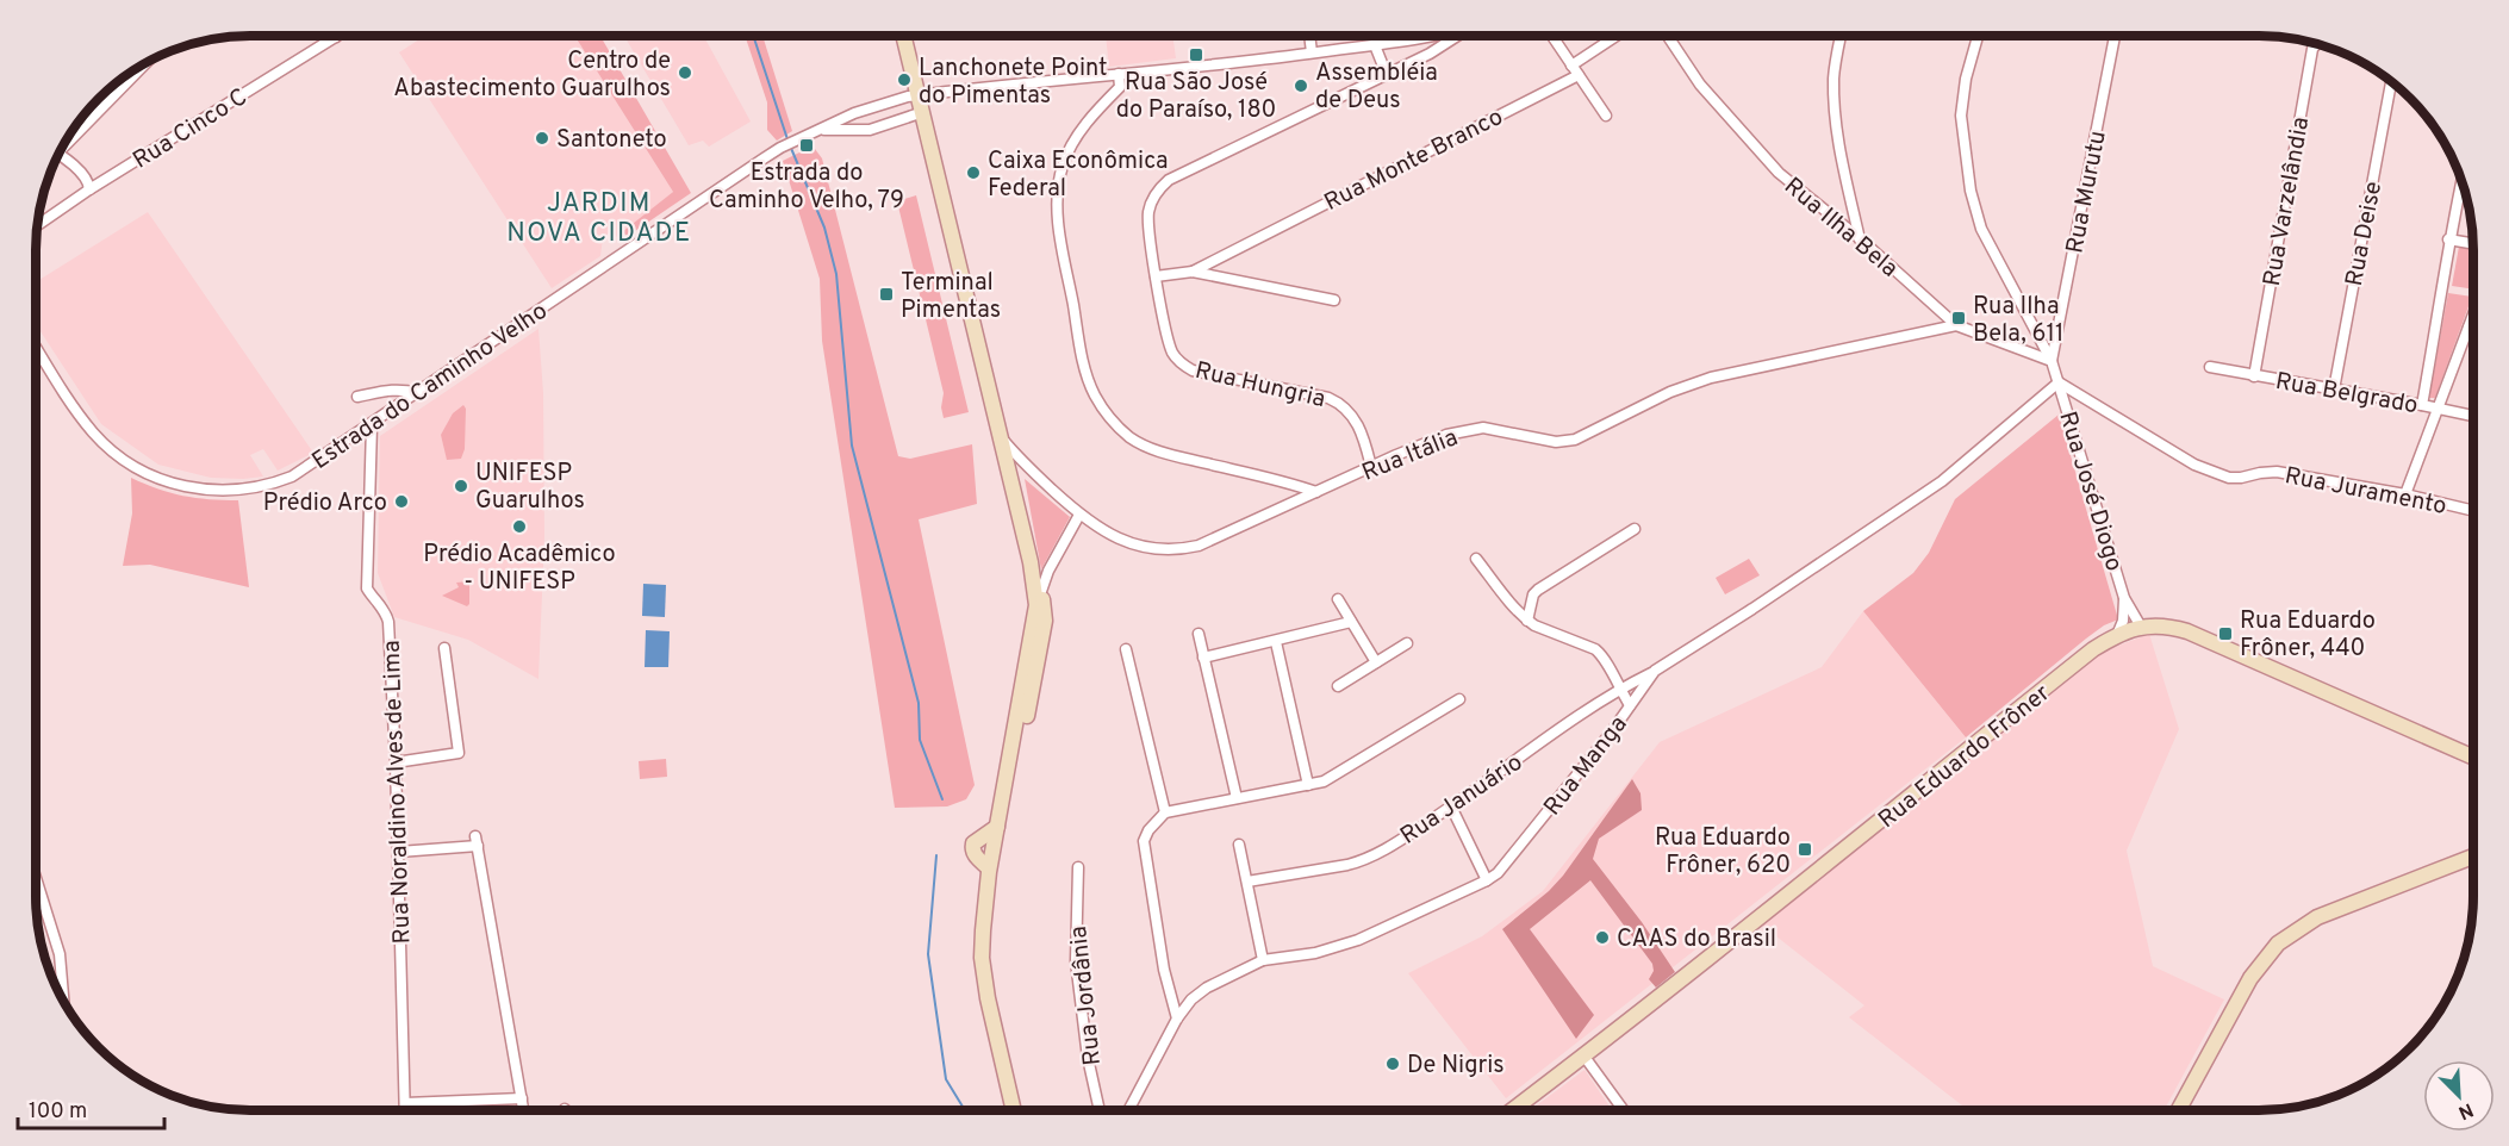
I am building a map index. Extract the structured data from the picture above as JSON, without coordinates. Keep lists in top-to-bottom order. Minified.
{"streets":{"main road":["Rua Eduardo Frôner"],"street":["Rua Cinco C","Rua Monte Branco","Rua Murutu","Rua Varzelândia","Rua Ilha Bela","Rua Deise","Rua Hungria","Estrada do Caminho Velho","Rua Belgrado","Rua Itália","Rua Juramento","Rua José Diogo","Rua Manga","Rua Noraldino Alves de Lima","Rua Januário","Rua Jordânia"]},"crossings":[["Rua Murutu","Rua Ilha Bela"],["Rua Varzelândia","Rua Belgrado"],["Rua Ilha Bela","Rua Itália"],["Rua Deise","Rua Belgrado"],["Rua Hungria","Rua Itália"],["Estrada do Caminho Velho","Rua Noraldino Alves de Lima"],["Rua Juramento","Rua José Diogo"],["Rua Juramento","Rua Manga"],["Rua José Diogo","Rua Eduardo Frôner"],["Rua José Diogo","Rua Manga"],["Rua Manga","Rua Januário"]],"districts":["JARDIM NOVA CIDADE"],"places":{"transit":["Rua São José do Paraíso, 180","Estrada do Caminho Velho, 79","Terminal Pimentas","Rua Ilha Bela, 611","Rua Eduardo Frôner, 440","Rua Eduardo Frôner, 620"],"other":["Centro de Abastecimento Guarulhos","Lanchonete Point do Pimentas","Assembléia de Deus","Santoneto","Caixa Econômica Federal","UNIFESP Guarulhos","Prédio Arco","Prédio Acadêmico - UNIFESP","CAAS do Brasil","De Nigris"]},"scale_bar":"100 m","north":"bottom right"}
